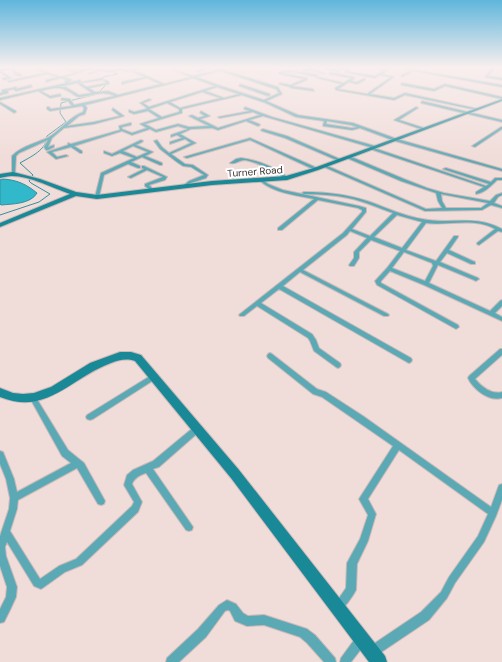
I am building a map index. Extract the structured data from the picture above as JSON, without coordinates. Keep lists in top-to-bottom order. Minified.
{"streets":{"main road":["Turner Road"]}}
